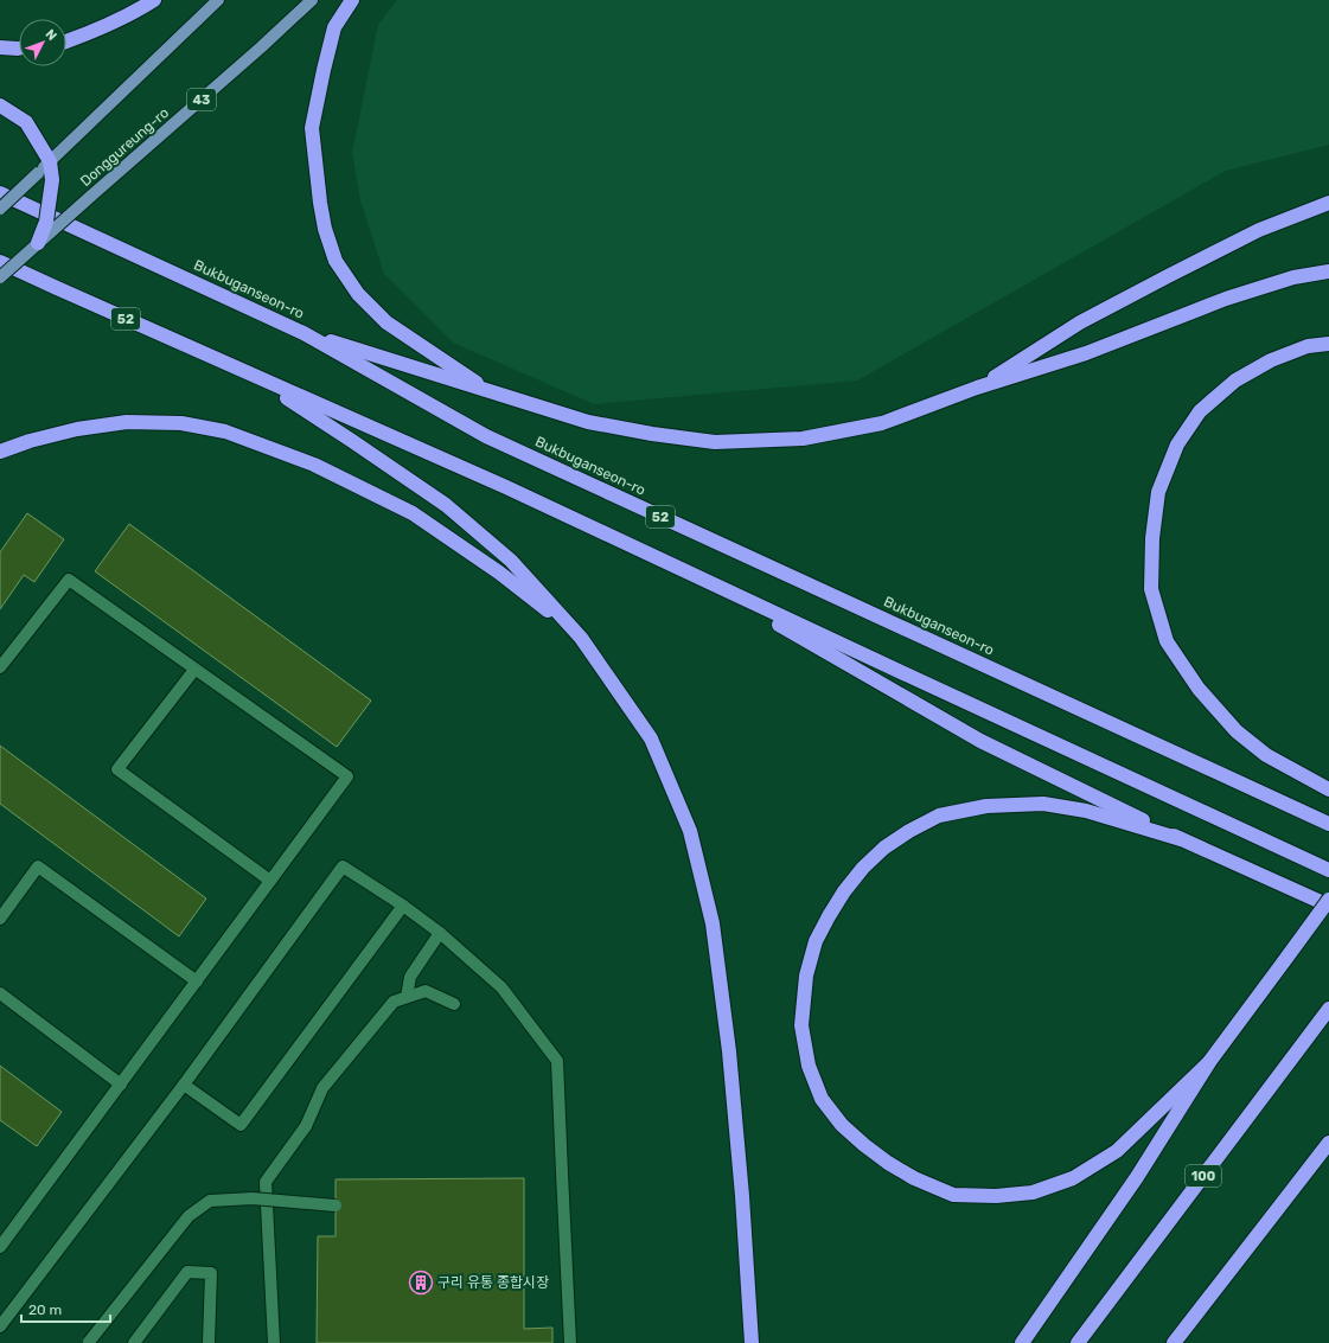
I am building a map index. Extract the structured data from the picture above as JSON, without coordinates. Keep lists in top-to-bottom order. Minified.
{"streets":{"highway":["Bukbuganseon-ro","52","100"],"main road":["43","Donggureung-ro"]},"places":{"building":["구리 유통 종합시장"]},"scale_bar":"20 m","north":"top right"}
